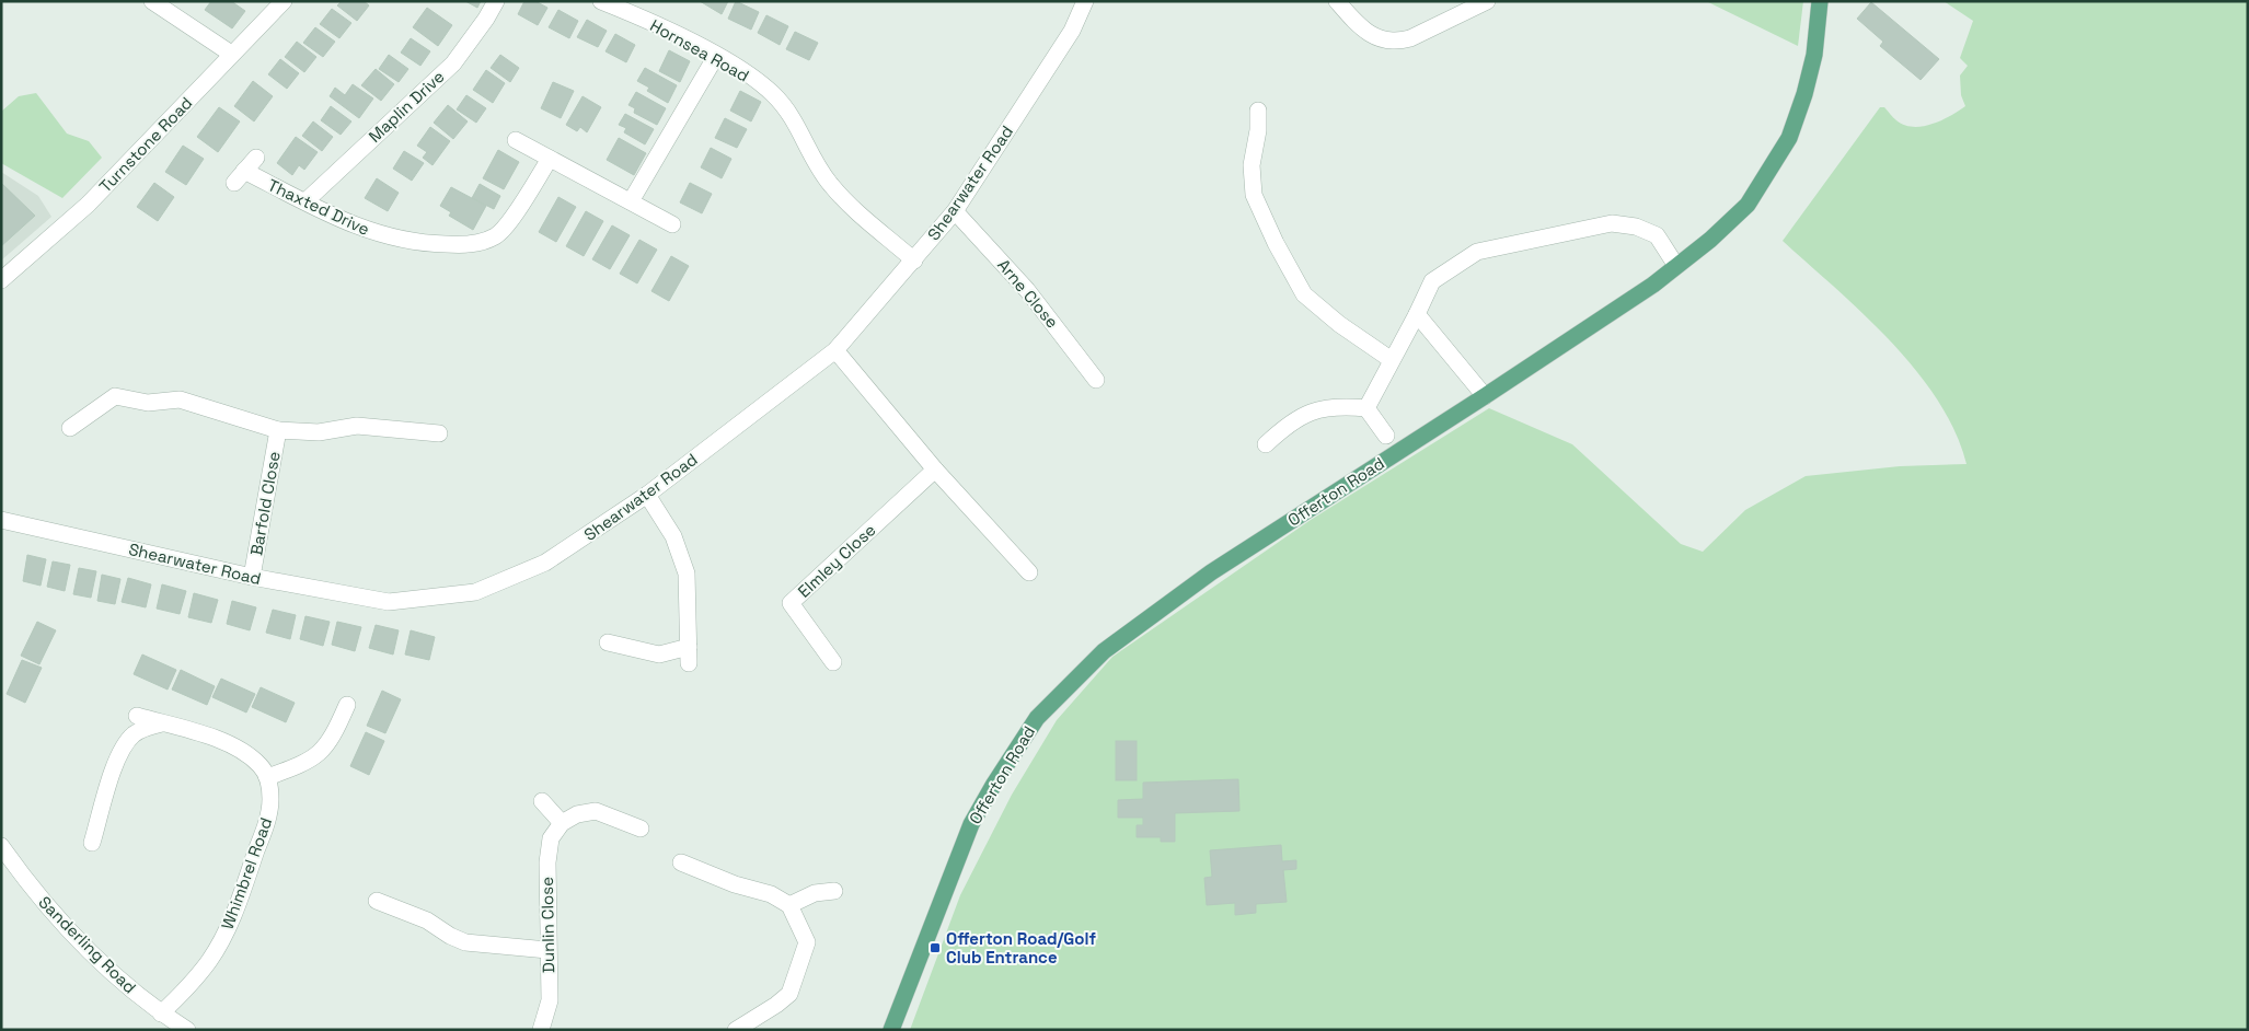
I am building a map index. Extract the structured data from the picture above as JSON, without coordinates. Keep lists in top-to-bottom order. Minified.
{"streets":{"main road":["Offerton Road"],"street":["Hornsea Road","Maplin Drive","Turnstone Road","Shearwater Road","Thaxted Drive","Arne Close","Barfold Close","Elmley Close","Whimbrel Road","Dunlin Close","Sanderling Road"]},"crossings":[["Hornsea Road","Shearwater Road"],["Maplin Drive","Thaxted Drive"],["Shearwater Road","Arne Close"],["Shearwater Road","Barfold Close"],["Whimbrel Road","Sanderling Road"]],"places":{"transit":["Offerton Road/Golf Club Entrance"]}}
